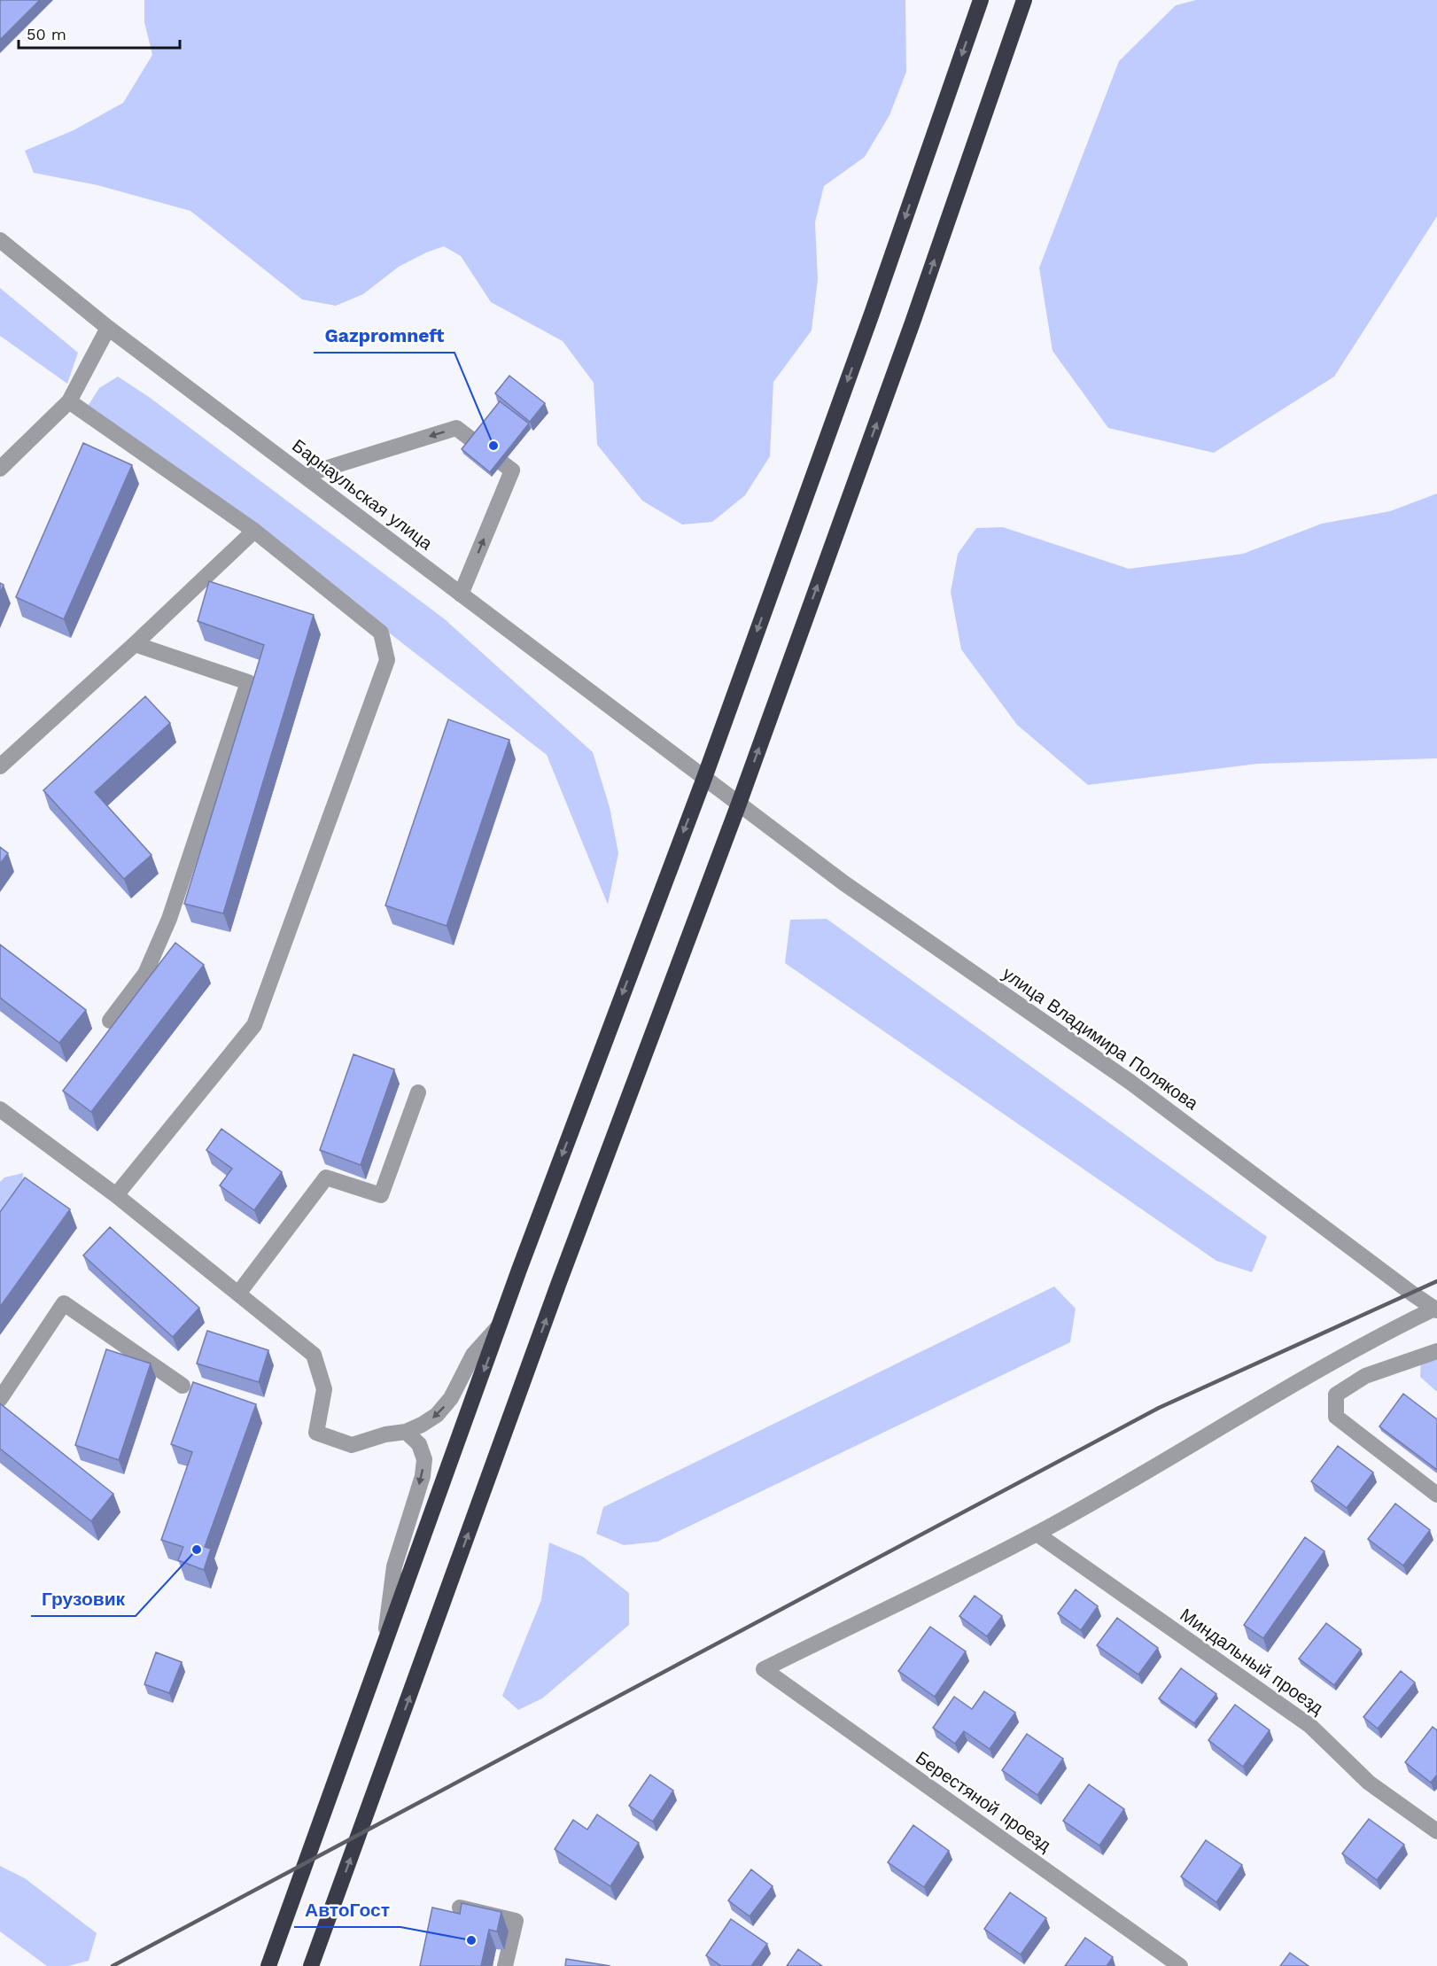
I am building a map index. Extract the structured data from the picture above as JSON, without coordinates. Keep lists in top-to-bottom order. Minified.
{"streets":{"street":["Барнаульская улица","улица Владимира Полякова","Миндальный проезд","Берестяной проезд"]},"crossings":[["Барнаульская улица","улица Владимира Полякова"],["Миндальный проезд","Берестяной проезд"]],"places":["Gazpromneft","Грузовик","АвтоГост"],"scale_bar":"50 m"}
